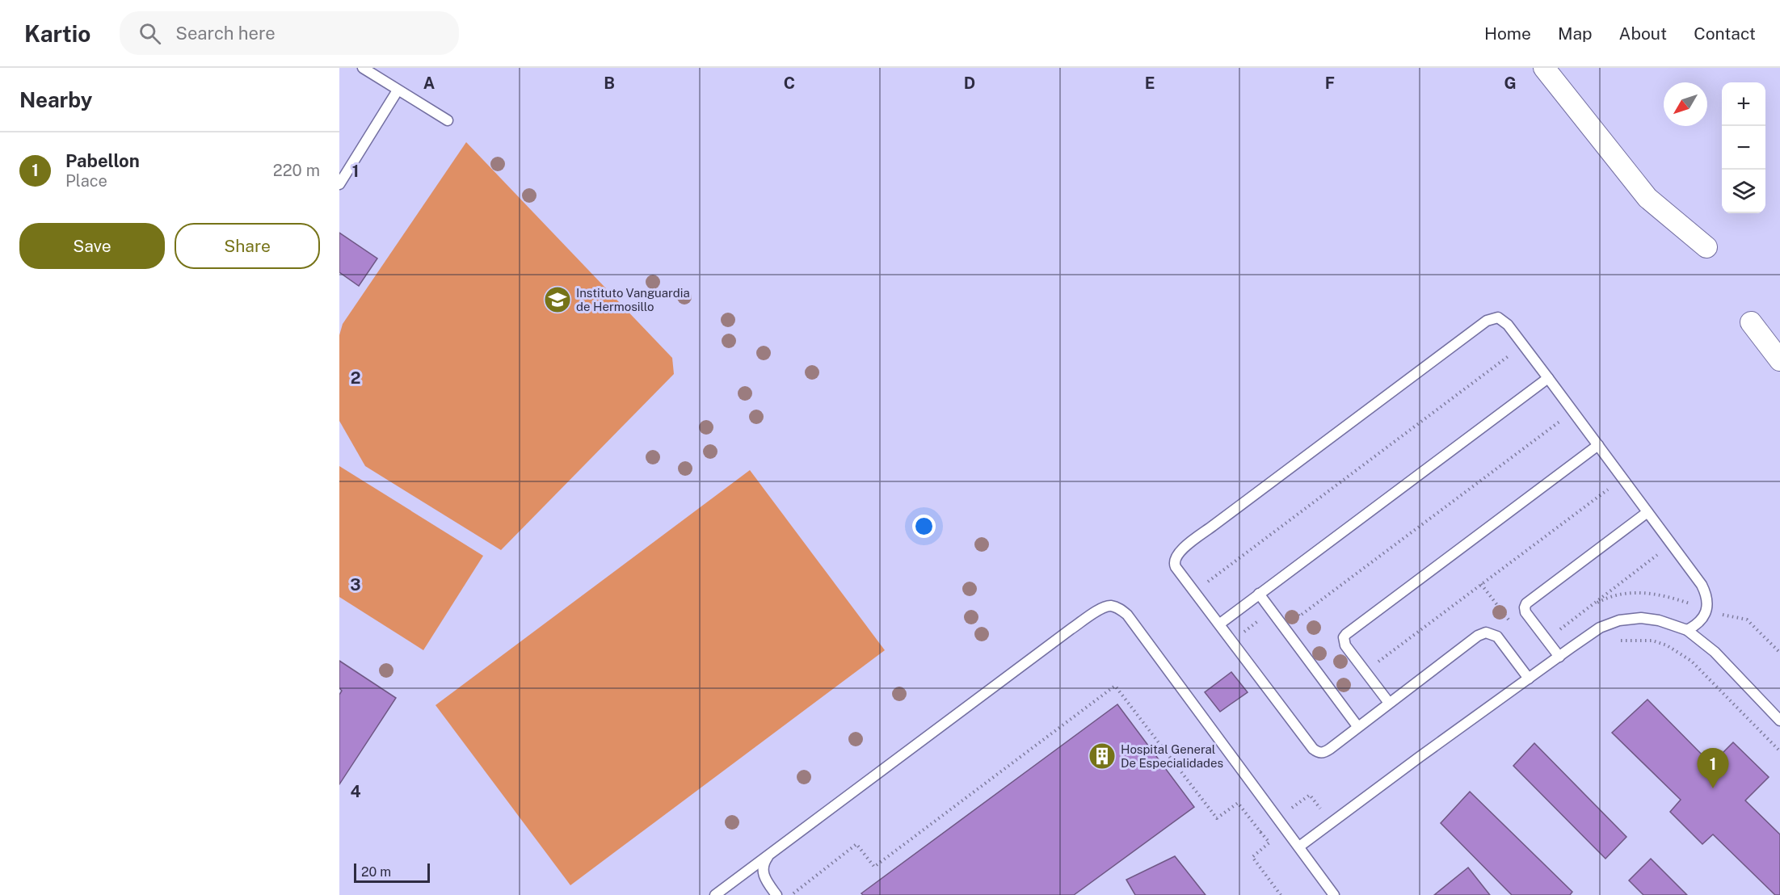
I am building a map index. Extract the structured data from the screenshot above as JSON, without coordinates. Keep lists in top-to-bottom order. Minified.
{"places":{"school or university":["Instituto Vanguardia de Hermosillo"],"building":["Hospital General De Especialidades"]},"scale_bar":"20 m","north":"bottom left","page":{"header":"Kartio","search":"Search here","nav":["Home","Map","About","Contact"],"heading":"Nearby","map_buttons":["+","−"],"list":[{"mark":"1","name":"Pabellon","note":"Place","value":"220 m"}],"buttons":["Save","Share"],"pins":"1","scale":"20 m"},"grid":{"columns":["A","B","C","D","E","F","G"],"rows":["1","2","3","4"]}}
